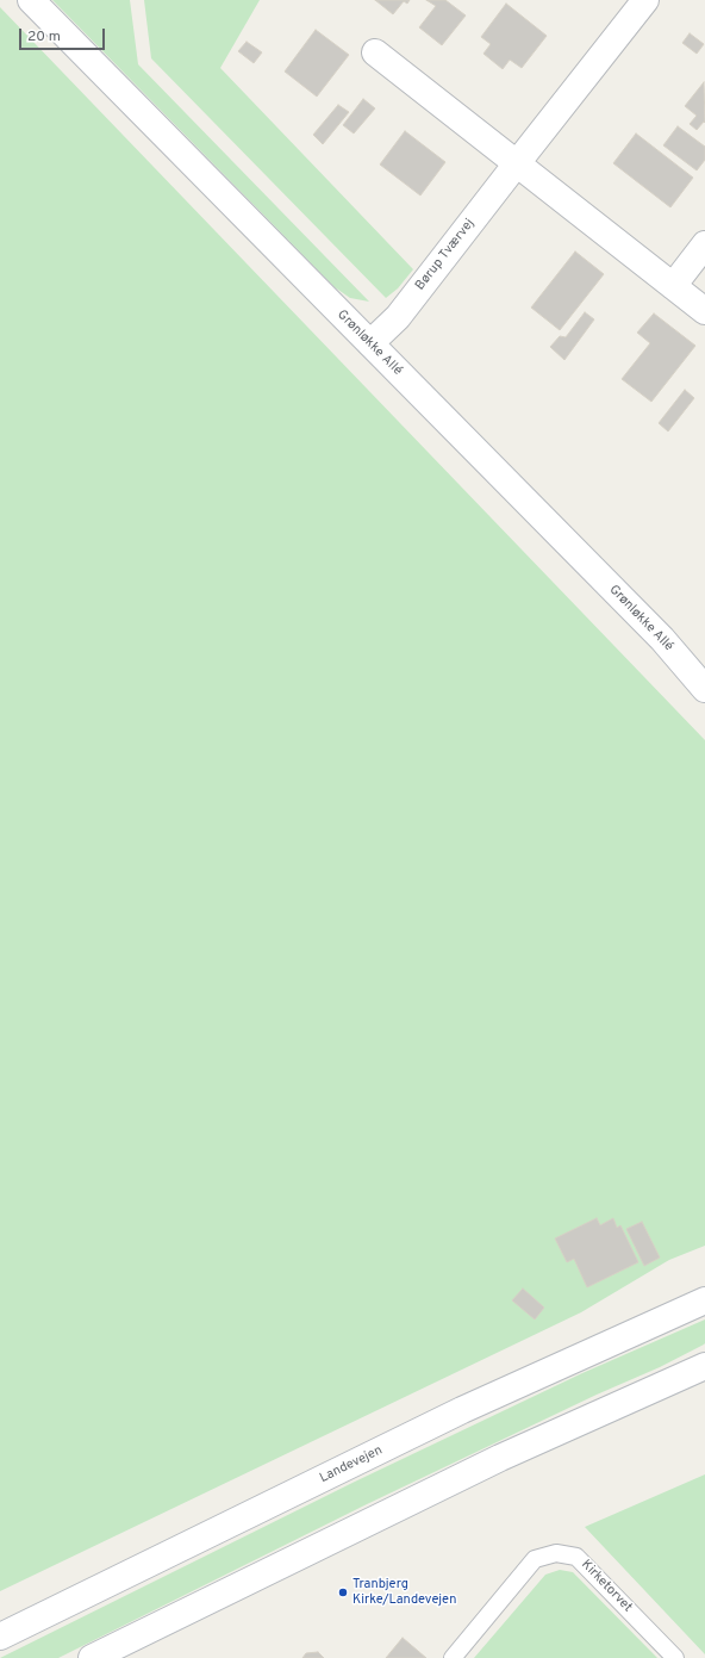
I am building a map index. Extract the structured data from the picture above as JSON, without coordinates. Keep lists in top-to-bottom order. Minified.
{"streets":{"street":["Børup Tværvej","Grønløkke Allé","Landevejen"],"lane":["Kirketorvet"]},"crossings":[["Børup Tværvej","Grønløkke Allé"]],"places":["Tranbjerg Kirke/Landevejen"],"scale_bar":"20 m"}
